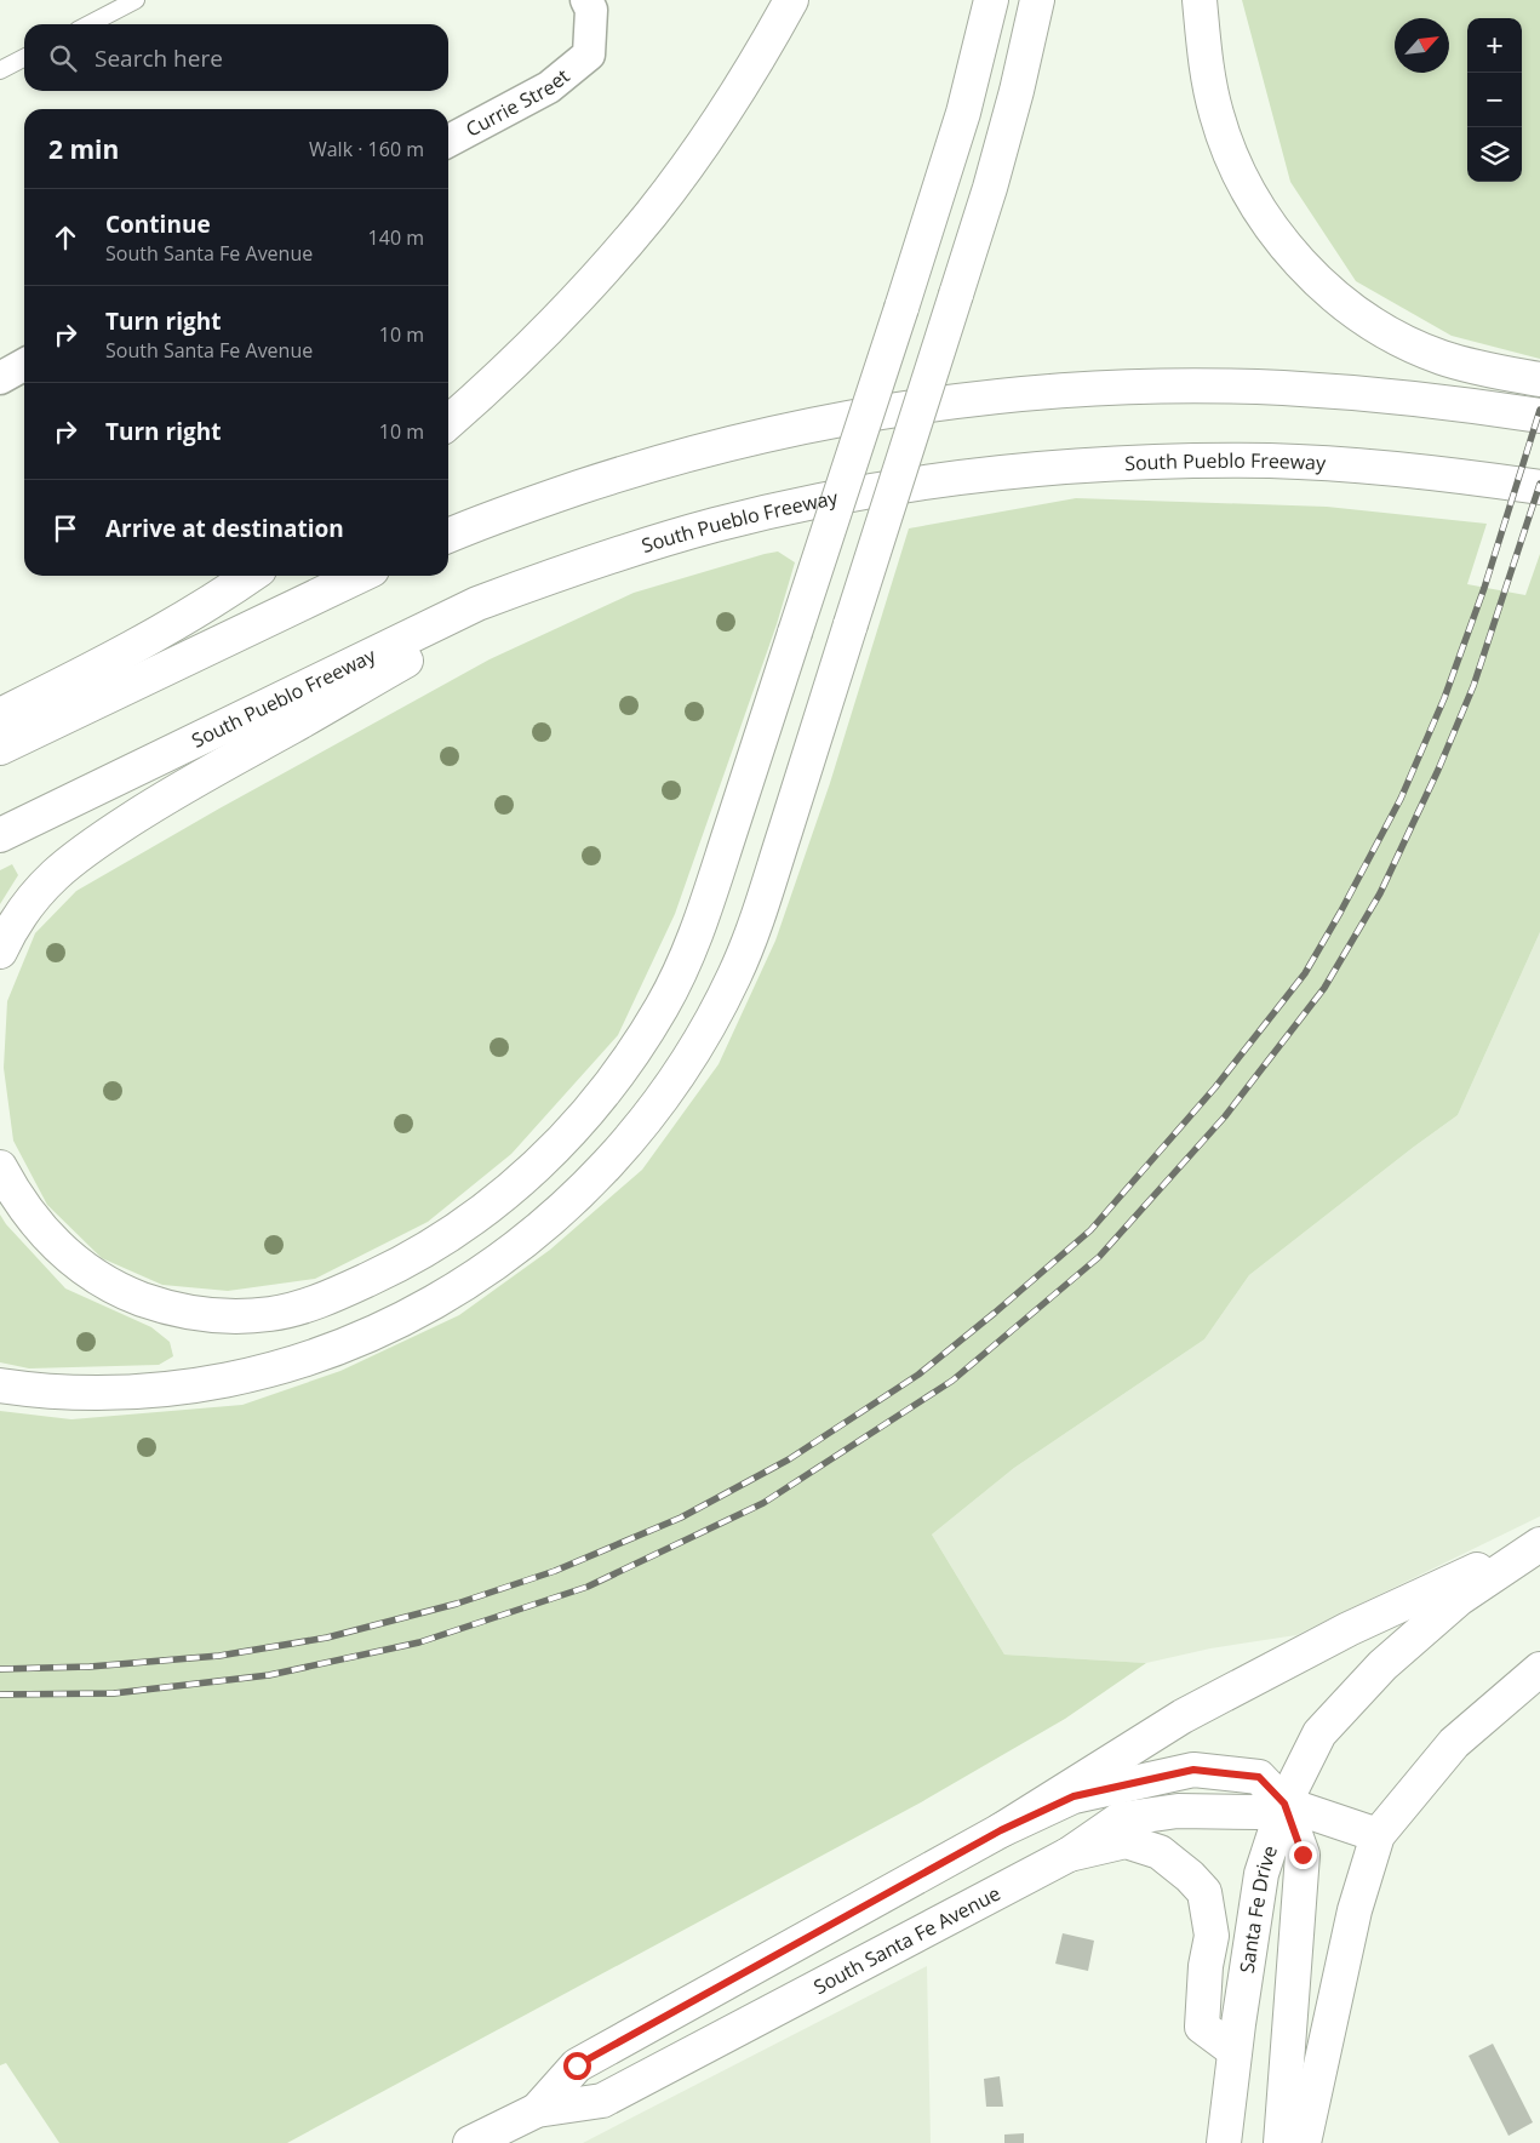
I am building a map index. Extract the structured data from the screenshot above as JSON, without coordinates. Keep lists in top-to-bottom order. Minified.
{"streets":{"main road":["South Pueblo Freeway","Santa Fe Drive","South Santa Fe Avenue"],"street":["Currie Street"]},"crossings":[["Santa Fe Drive","South Santa Fe Avenue"]],"north":"top right","page":{"map_buttons":["+","−"],"search":"Search here","heading":["2 min","Walk · 160 m"],"list":[["Continue","South Santa Fe Avenue","140 m"],["Turn right","South Santa Fe Avenue","10 m"],["Turn right","10 m"],"Arrive at destination"]}}
